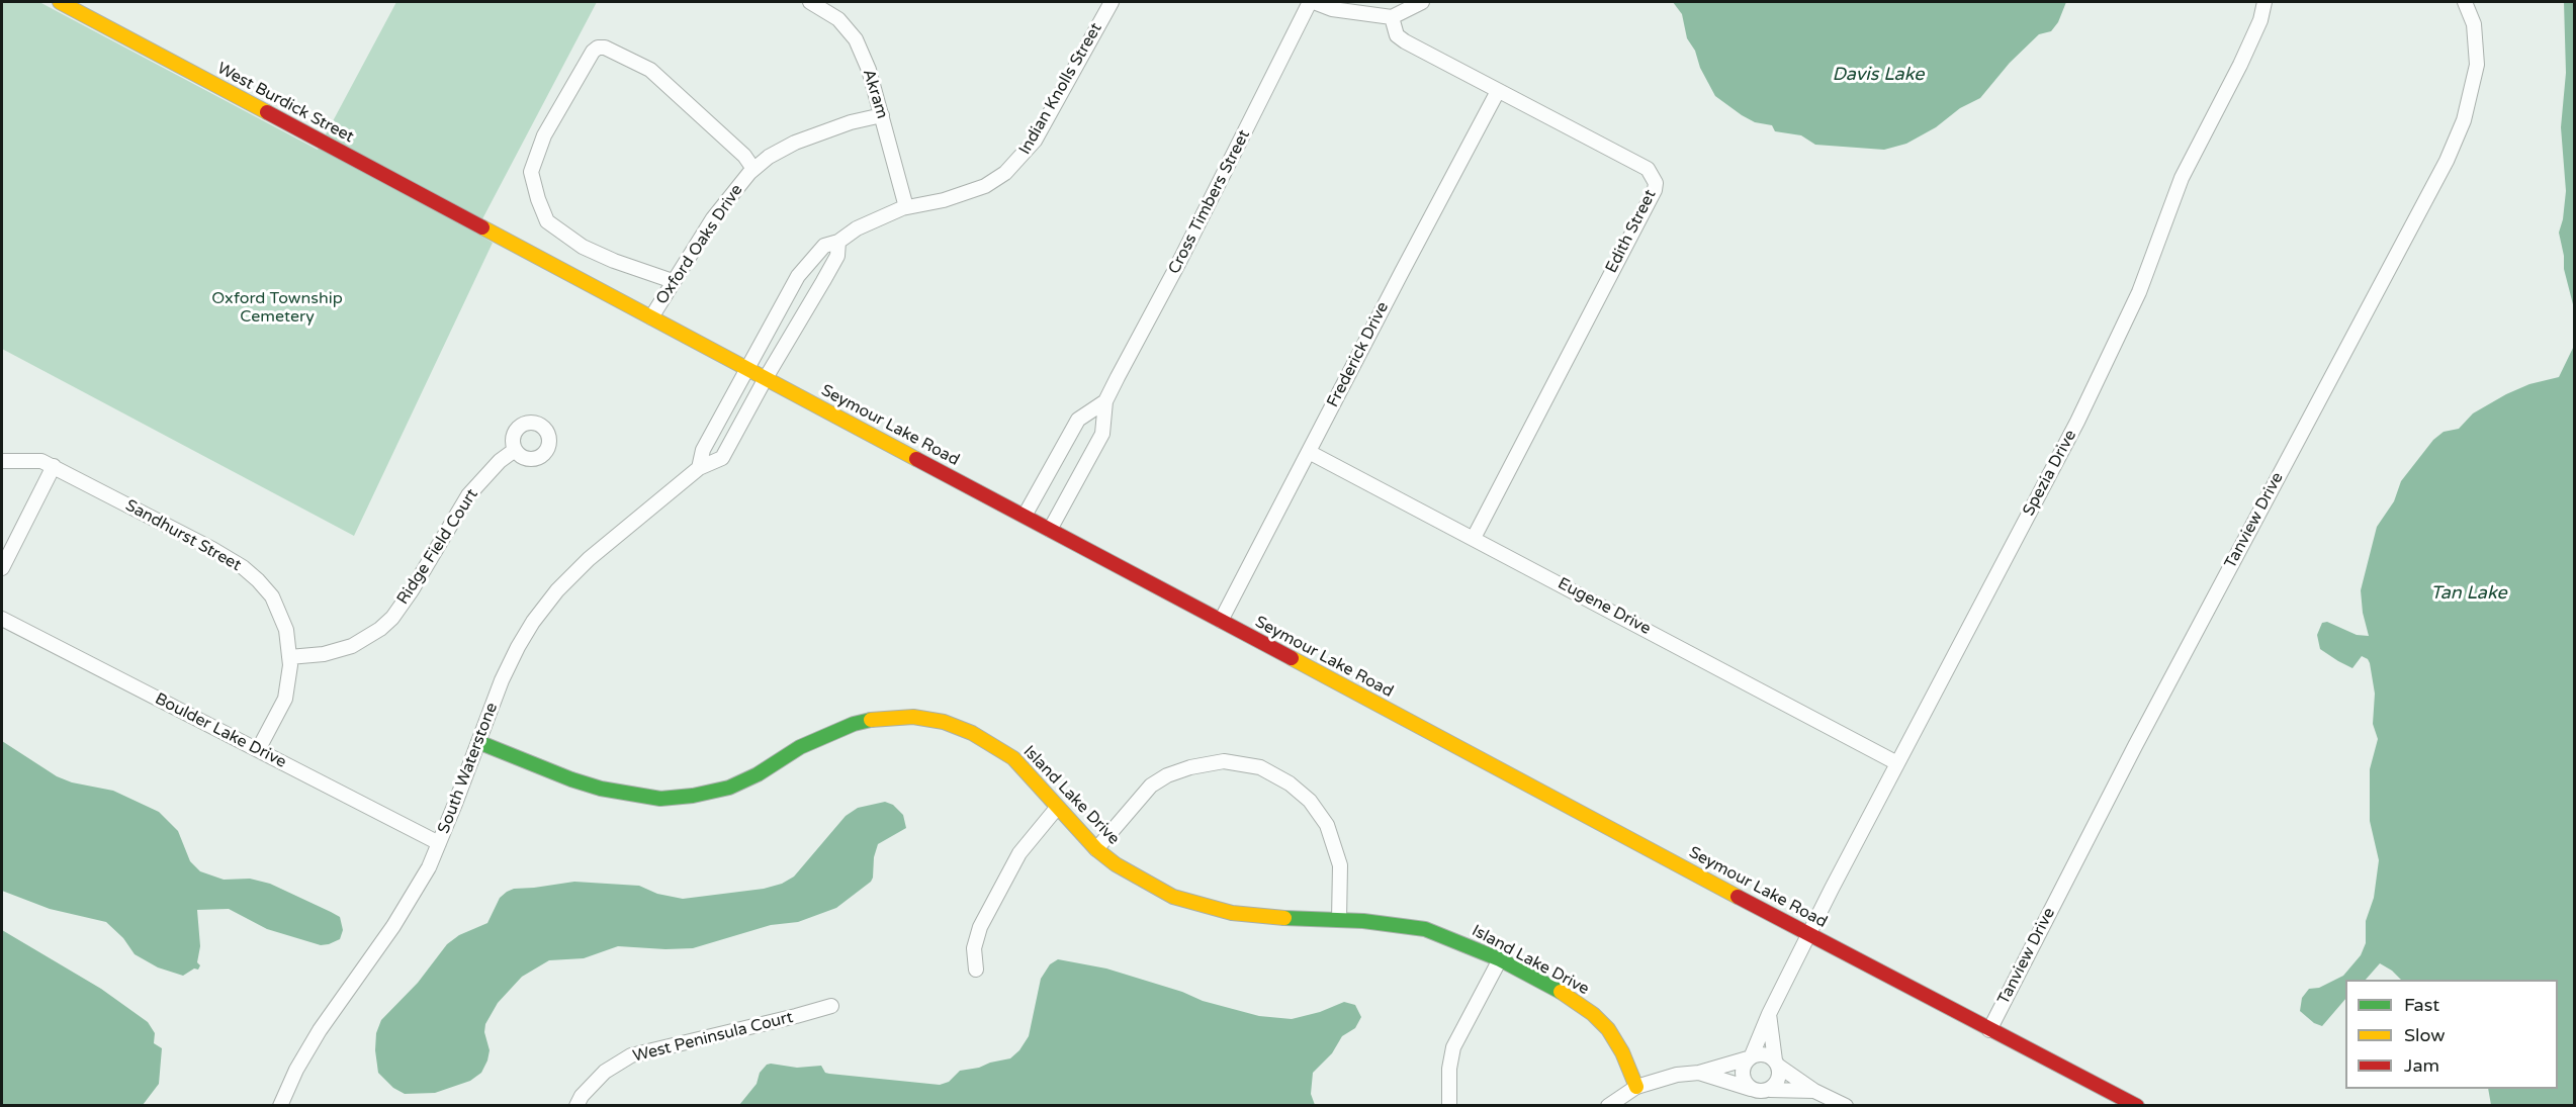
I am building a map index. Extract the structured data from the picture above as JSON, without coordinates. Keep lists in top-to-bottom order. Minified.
{"streets":{"street":["Indian Knolls Street","Akram","West Burdick Street","Cross Timbers Street","Edith Street","Oxford Oaks Drive","Frederick Drive","Seymour Lake Road","Spezia Drive","Tanview Drive","Sandhurst Street","Ridge Field Court","Eugene Drive","Boulder Lake Drive","South Waterstone","Island Lake Drive","West Peninsula Court"]},"crossings":[["Indian Knolls Street","Akram"],["Indian Knolls Street","Seymour Lake Road"],["Akram","Oxford Oaks Drive"],["West Burdick Street","Seymour Lake Road"],["Cross Timbers Street","Seymour Lake Road"],["Edith Street","Frederick Drive"],["Edith Street","Eugene Drive"],["Oxford Oaks Drive","Seymour Lake Road"],["Frederick Drive","Seymour Lake Road"],["Frederick Drive","Eugene Drive"],["Seymour Lake Road","Spezia Drive"],["Seymour Lake Road","Tanview Drive"],["Seymour Lake Road","South Waterstone"],["Spezia Drive","Eugene Drive"],["Sandhurst Street","Ridge Field Court"],["Sandhurst Street","Boulder Lake Drive"],["Boulder Lake Drive","South Waterstone"],["South Waterstone","Island Lake Drive"]],"water":["Davis Lake","Tan Lake"],"parks":["Oxford Township Cemetery"],"legend":["Fast","Slow","Jam"]}
